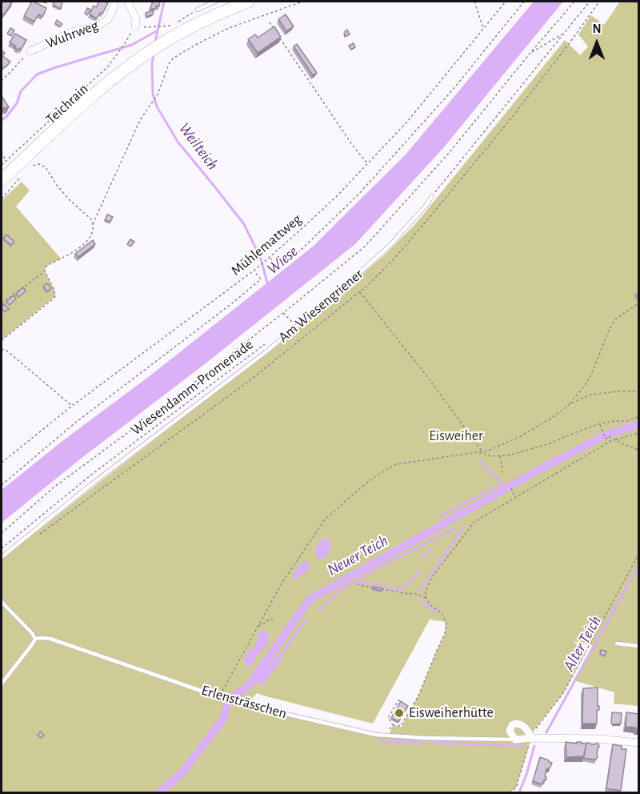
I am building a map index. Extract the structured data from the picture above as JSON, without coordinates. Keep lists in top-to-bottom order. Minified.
{"streets":{"street":["Wuhrweg","Erlensträsschen"],"lane":["Am Wiesengriener"],"path":["Teichrain","Mühlemattweg","Wiesendamm-Promenade"]},"water":["Weilteich","Wiese","Neuer Teich","Alter Teich"],"parks":["Eisweiher"],"places":["Eisweiherhütte"],"north":"top"}
